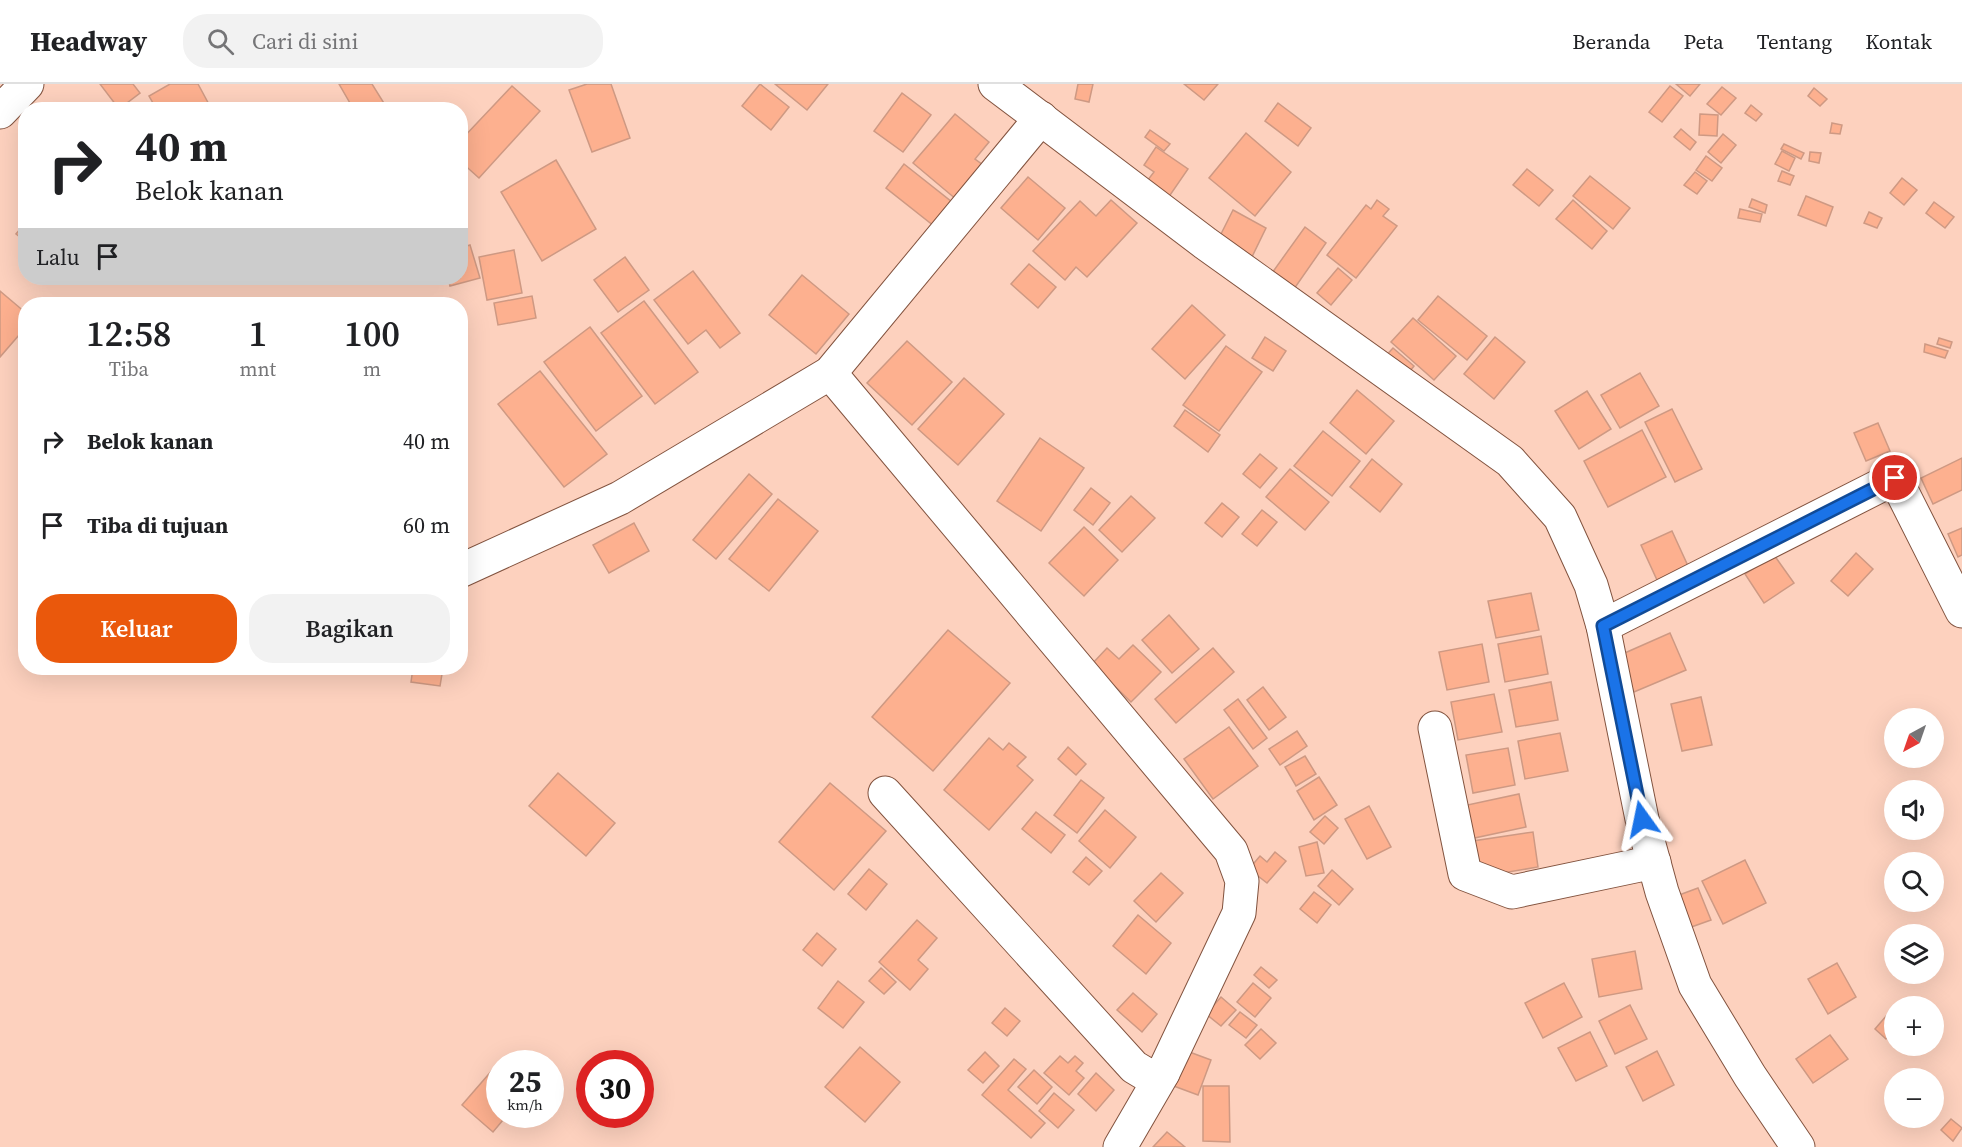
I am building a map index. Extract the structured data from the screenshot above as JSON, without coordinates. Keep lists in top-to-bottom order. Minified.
{"north":"bottom left","page":{"header":"Headway","search":"Cari di sini","nav":["Beranda","Peta","Tentang","Kontak"],"turn":["40 m","Belok kanan"],"then":"Lalu","eta":["12:58","Tiba","1","mnt","100","m"],"list":[{"name":"Belok kanan","value":"40 m"},{"name":"Tiba di tujuan","value":"60 m"}],"buttons":["Keluar","Bagikan"],"map_buttons":["+","−"],"speed":"25 km/h","limit":"30"}}
